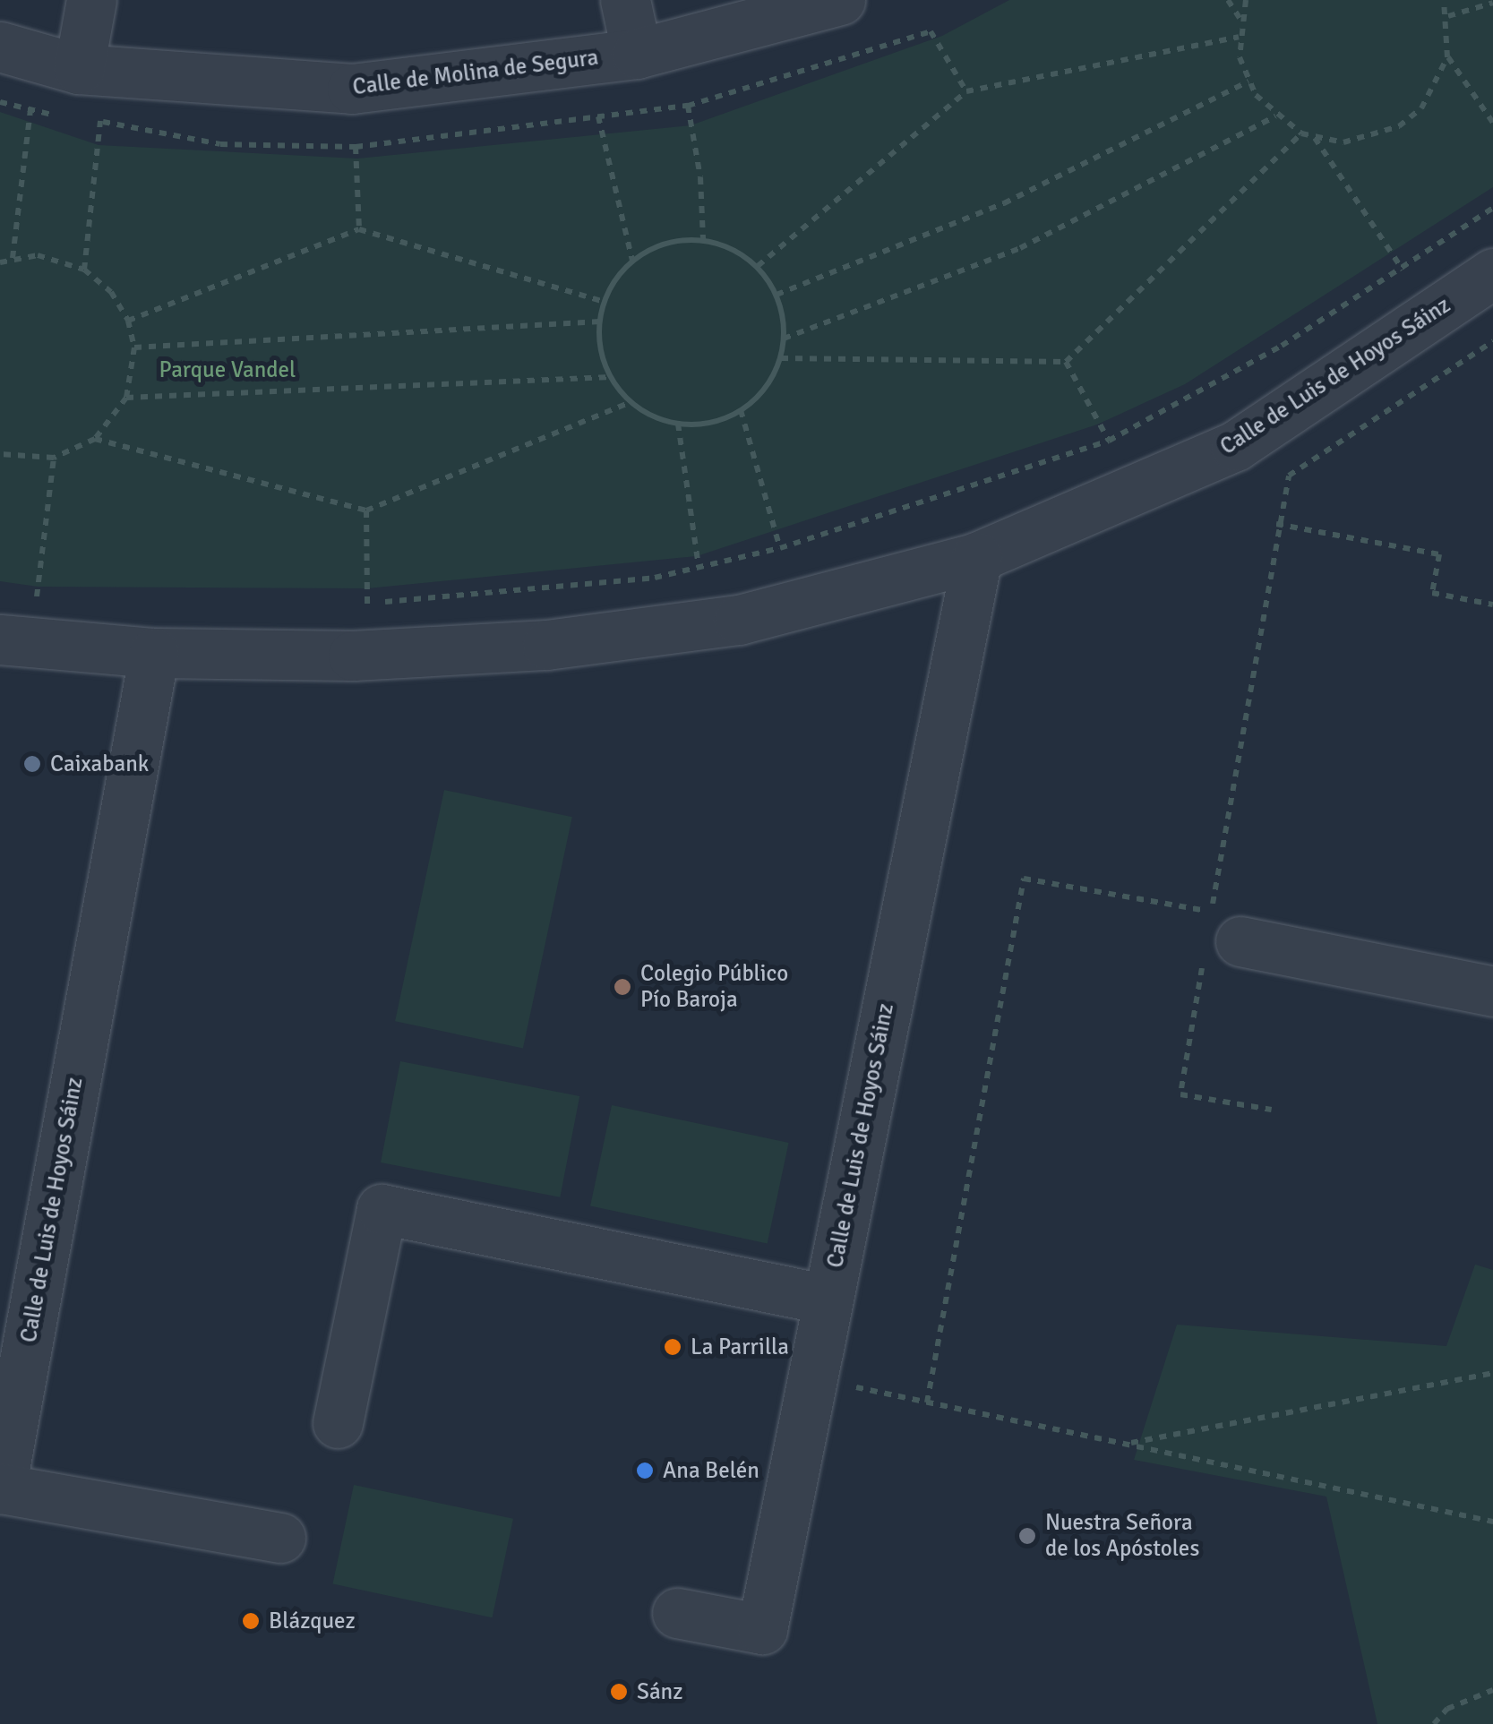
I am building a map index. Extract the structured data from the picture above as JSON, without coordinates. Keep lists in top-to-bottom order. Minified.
{"streets":{"street":["Calle de Molina de Segura","Calle de Luis de Hoyos Sáinz"]},"parks":["Parque Vandel"],"places":["Caixabank","Colegio Público Pío Baroja","La Parrilla","Ana Belén","Nuestra Señora de los Apóstoles","Blázquez","Sánz"]}
